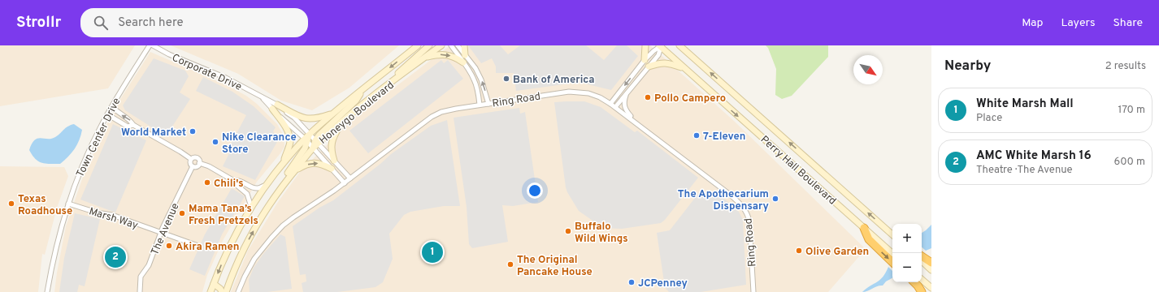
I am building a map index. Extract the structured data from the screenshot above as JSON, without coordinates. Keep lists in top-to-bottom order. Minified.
{"streets":{"main road":["Honeygo Boulevard","Perry Hall Boulevard"],"street":["Corporate Drive","Ring Road","Town Center Drive","Marsh Way","The Avenue"]},"crossings":[["Corporate Drive","Ring Road"],["Corporate Drive","Honeygo Boulevard"],["Town Center Drive","Marsh Way"],["Marsh Way","The Avenue"]],"places":["Bank of America","Pollo Campero","World Market","7-Eleven","Nike Clearance Store","Chili's","The Apothecarium Dispensary","Texas Roadhouse","Mama Tana’s Fresh Pretzels","Buffalo Wild Wings","Akira Ramen","Olive Garden","The Original Pancake House","JCPenney"],"north":"bottom right","page":{"header":"Strollr","search":"Search here","nav":["Map","Layers","Share"],"heading":["Nearby","2 results"],"list":[{"mark":"1","name":"White Marsh Mall","note":"Place","value":"170 m"},{"mark":"2","name":"AMC White Marsh 16","note":"Theatre · The Avenue","value":"600 m"}],"map_buttons":["+","−"],"pins":["1","2"]}}
